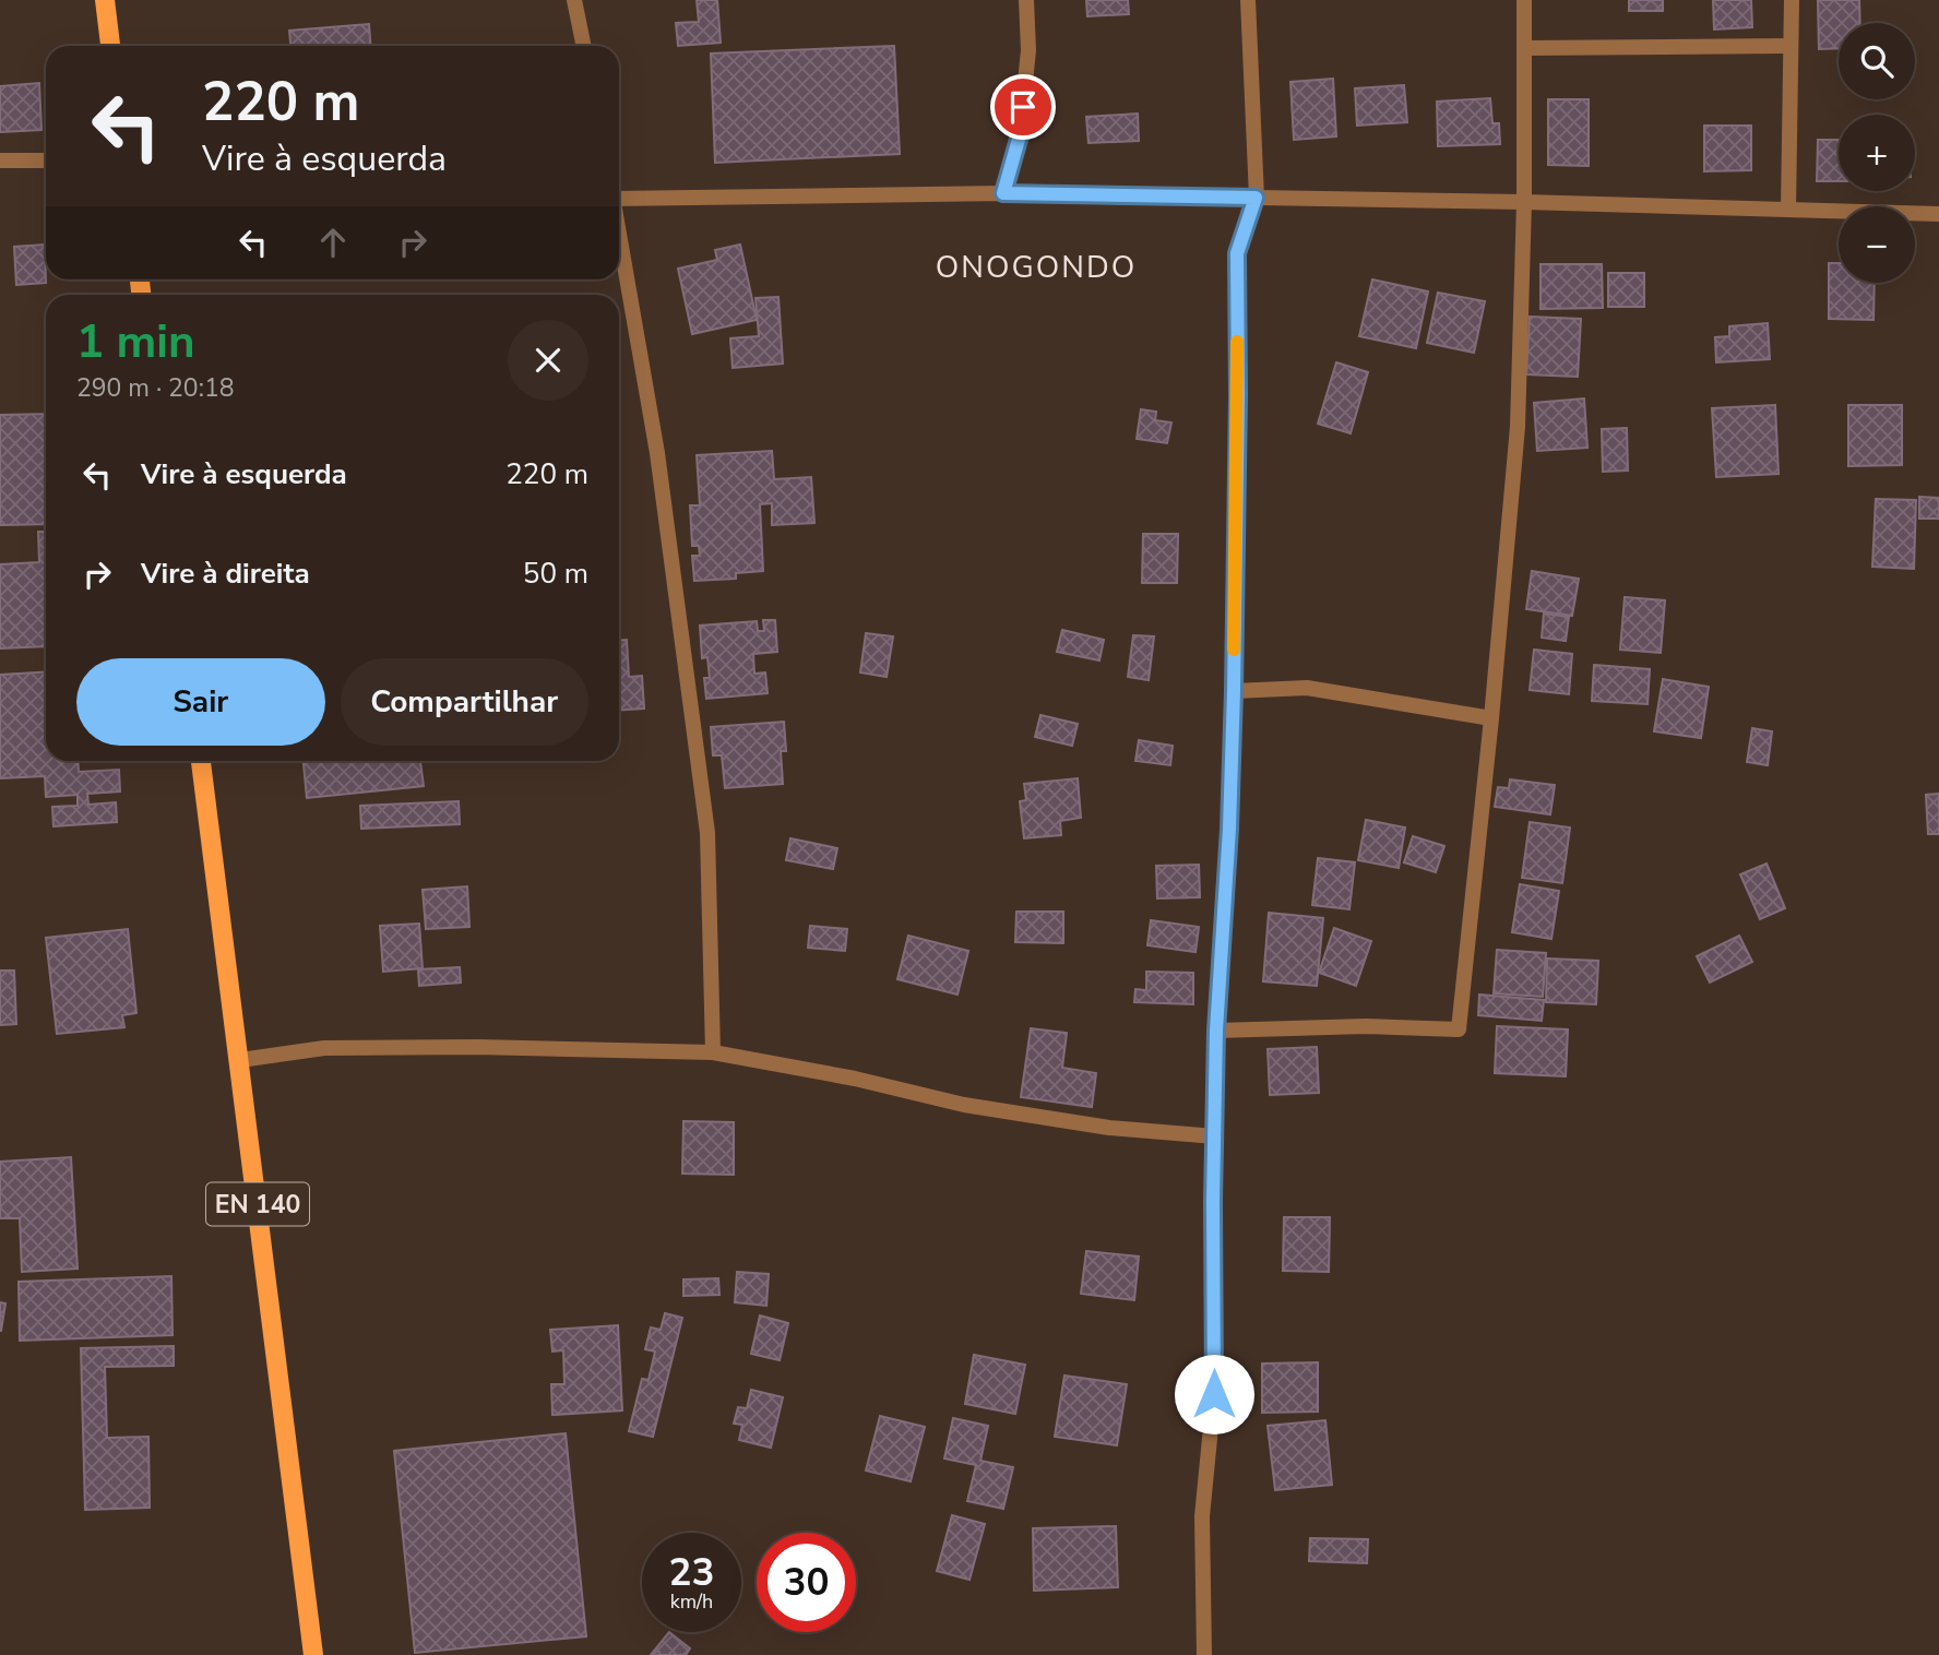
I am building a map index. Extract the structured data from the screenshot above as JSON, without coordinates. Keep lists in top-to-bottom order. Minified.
{"streets":{"main road":["EN 140"]},"districts":["ONOGONDO"],"page":{"map_buttons":["+","−"],"turn":["220 m","Vire à esquerda"],"heading":["1 min","290 m · 20:18"],"list":[{"name":"Vire à esquerda","value":"220 m"},{"name":"Vire à direita","value":"50 m"}],"buttons":["Sair","Compartilhar"],"speed":"23 km/h","limit":"30"}}
